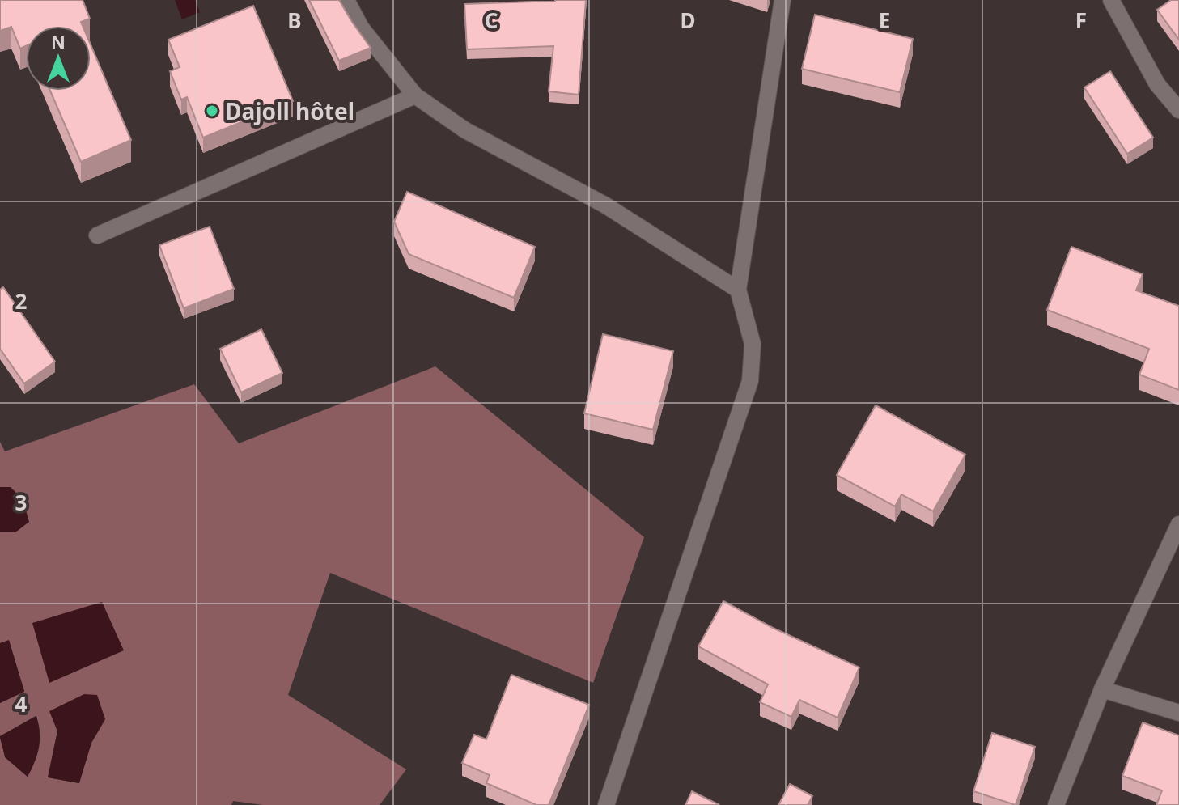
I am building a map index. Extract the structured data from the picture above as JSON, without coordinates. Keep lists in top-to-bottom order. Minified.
{"places":["Dajoll hôtel"],"north":"top","grid":{"columns":["B","C","D","E","F"],"rows":["2","3","4"]}}
